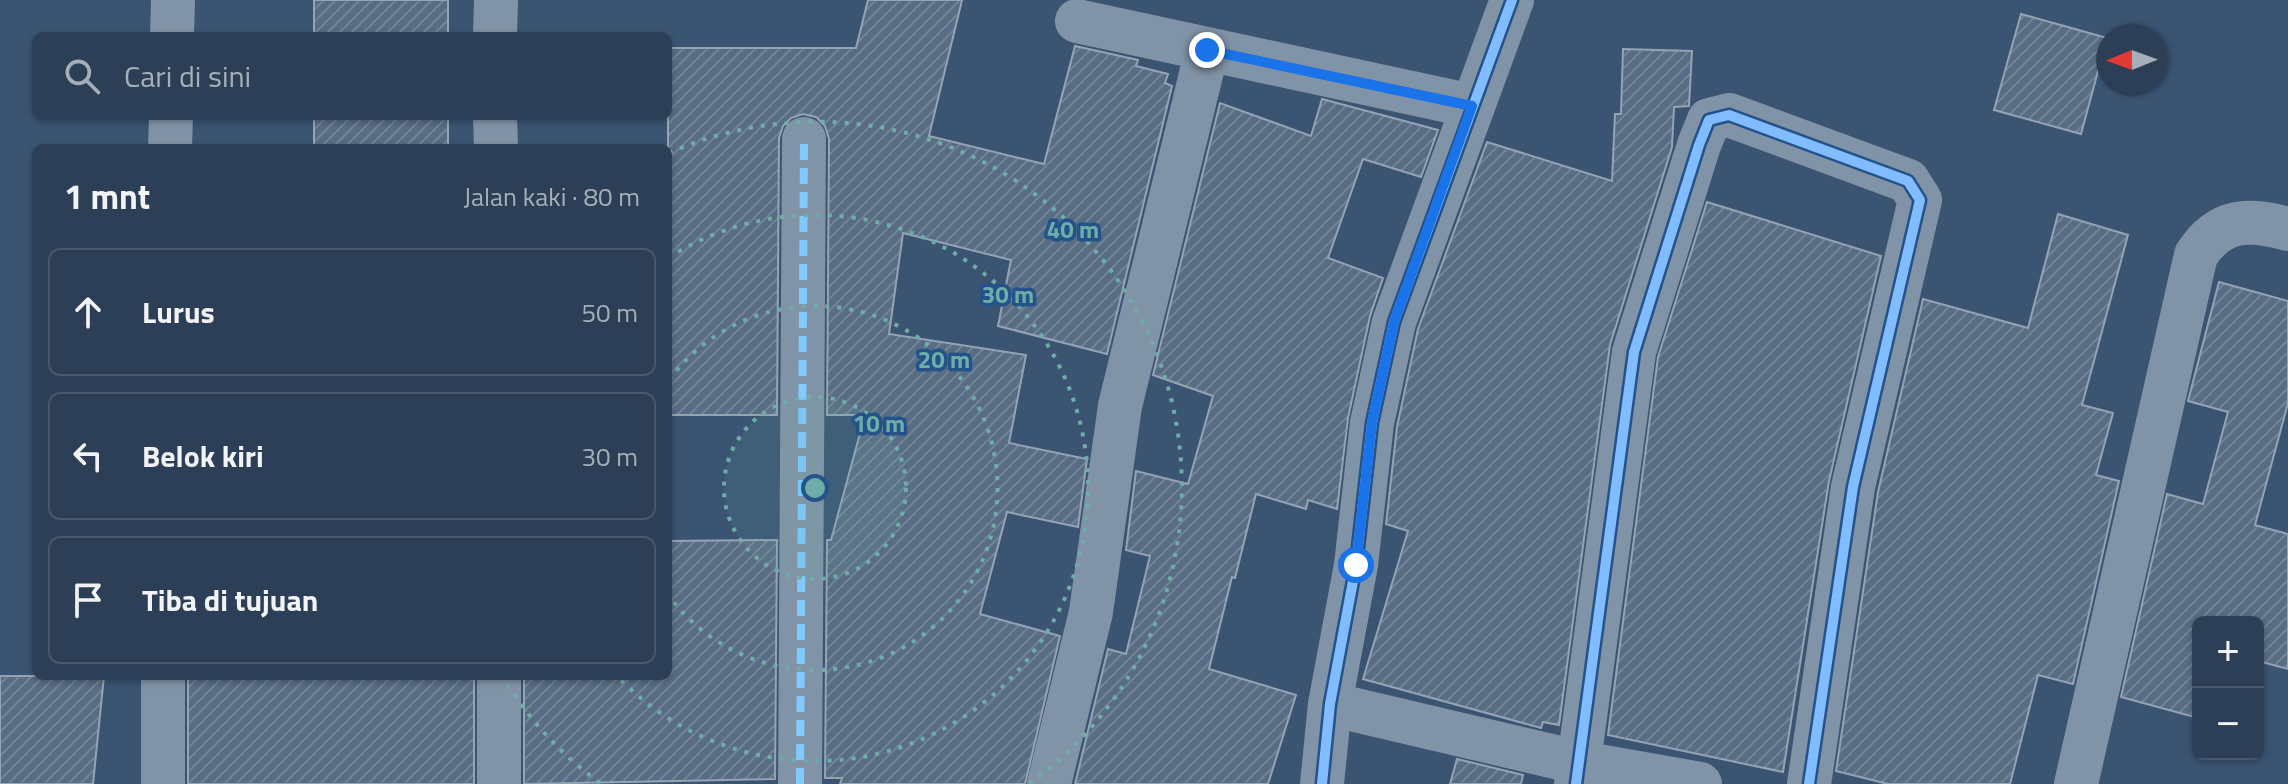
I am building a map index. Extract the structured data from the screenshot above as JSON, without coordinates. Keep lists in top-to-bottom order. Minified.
{"north":"left","page":{"search":"Cari di sini","heading":["1 mnt","Jalan kaki · 80 m"],"list":[["Lurus","50 m"],["Belok kiri","30 m"],"Tiba di tujuan"],"map_buttons":["+","−"]},"rings":["40 m","30 m","20 m","10 m"]}
